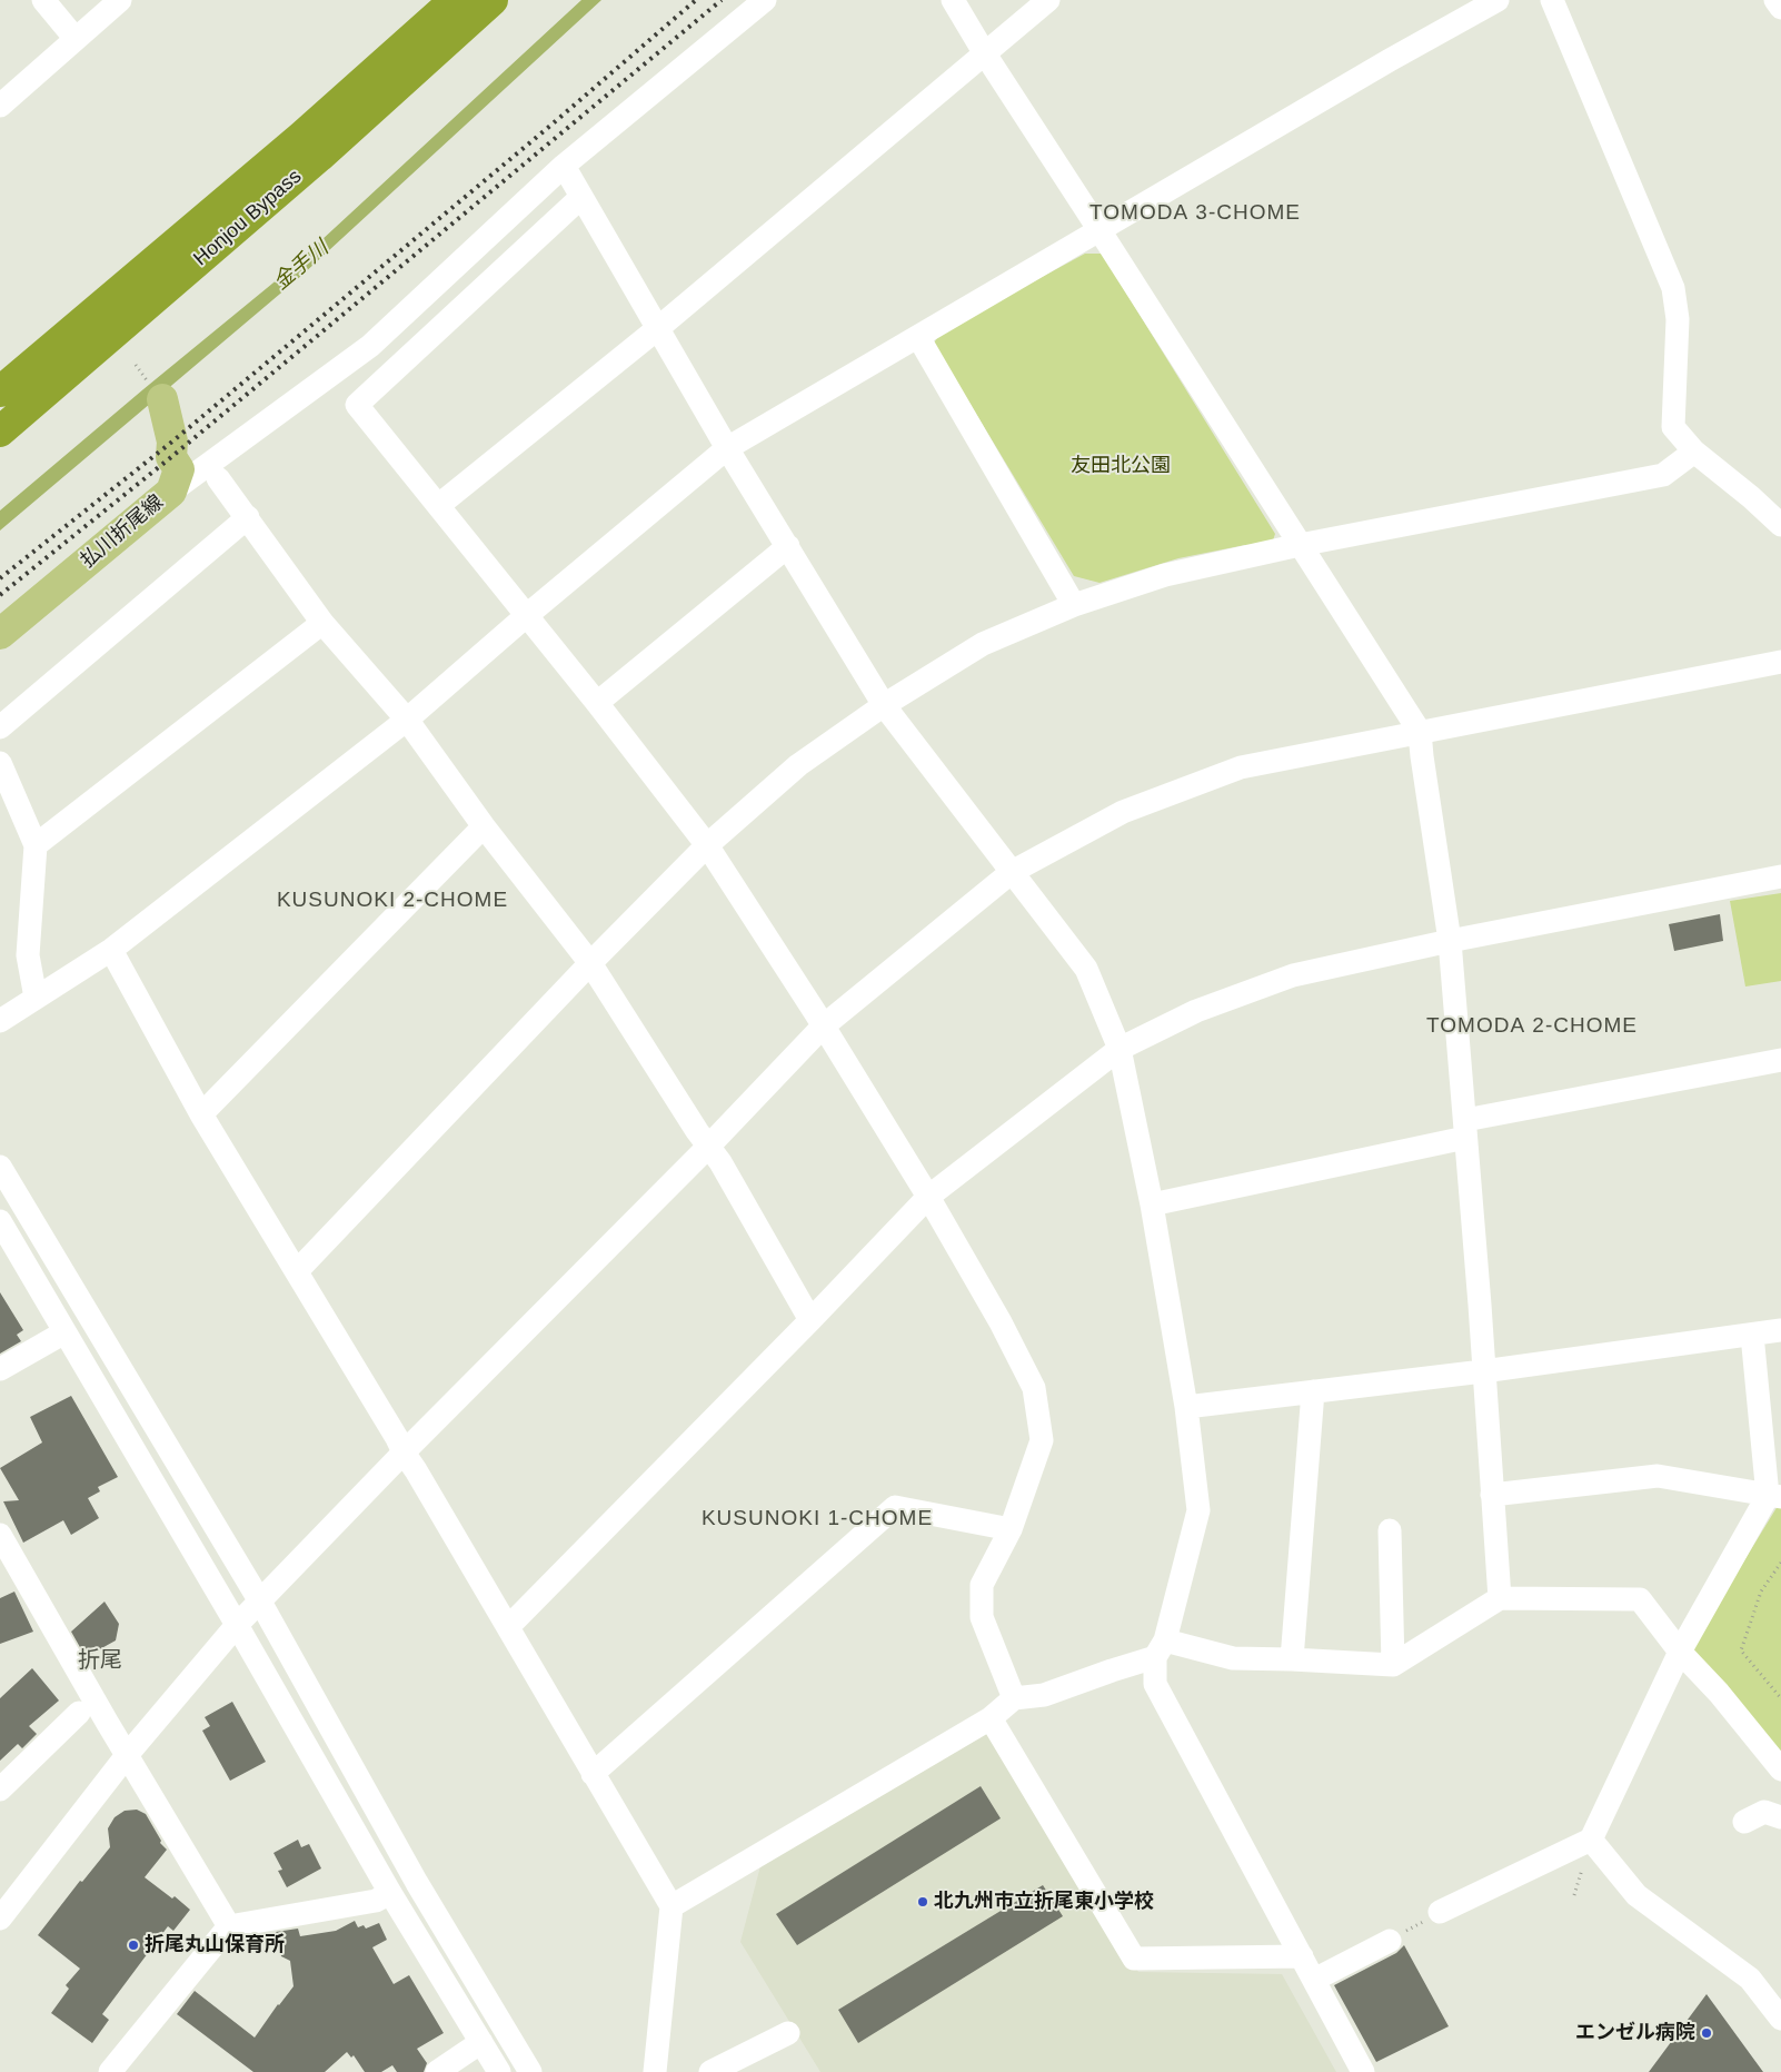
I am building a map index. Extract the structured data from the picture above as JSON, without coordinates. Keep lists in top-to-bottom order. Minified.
{"streets":{"highway":["Honjou Bypass"],"main road":["払川折尾線"]},"districts":["TOMODA 3-CHOME","KUSUNOKI 2-CHOME","TOMODA 2-CHOME","KUSUNOKI 1-CHOME","折尾"],"water":["金手川"],"parks":["友田北公園"],"places":["北九州市立折尾東小学校","折尾丸山保育所","エンゼル病院"]}
